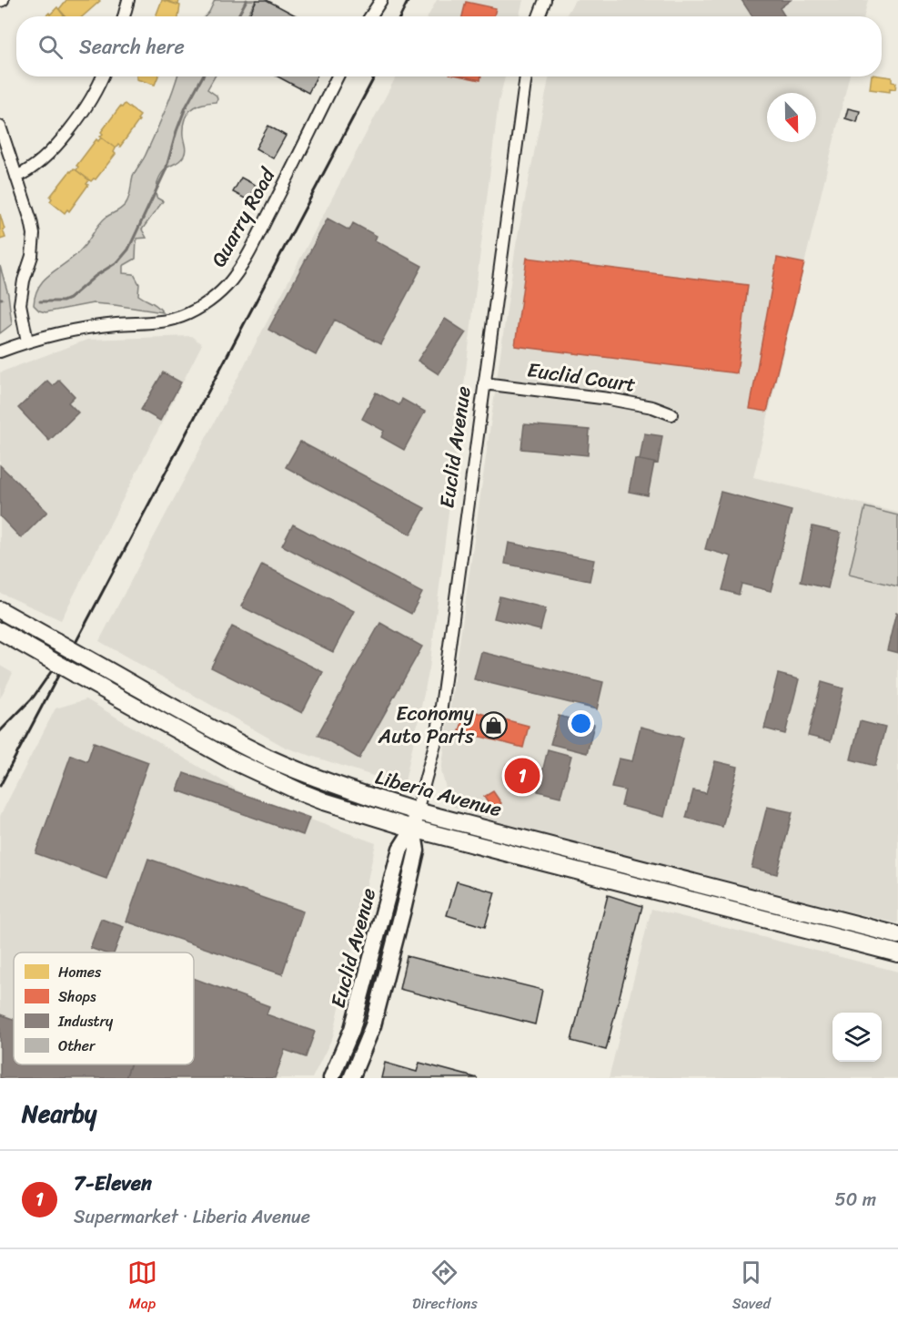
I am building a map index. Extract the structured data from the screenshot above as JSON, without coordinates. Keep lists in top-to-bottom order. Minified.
{"streets":{"highway":["Liberia Avenue"],"main road":["Euclid Avenue"],"street":["Quarry Road","Euclid Court"]},"crossings":[["Euclid Court","Euclid Avenue"],["Euclid Avenue","Liberia Avenue"]],"places":{"shop":["Economy Auto Parts"]},"legend":["Homes","Shops","Industry","Other"],"north":"bottom","page":{"search":"Search here","pins":"1","heading":"Nearby","list":[{"mark":"1","name":"7-Eleven","note":"Supermarket · Liberia Avenue","value":"50 m"}],"nav":["Map","Directions","Saved"]}}
